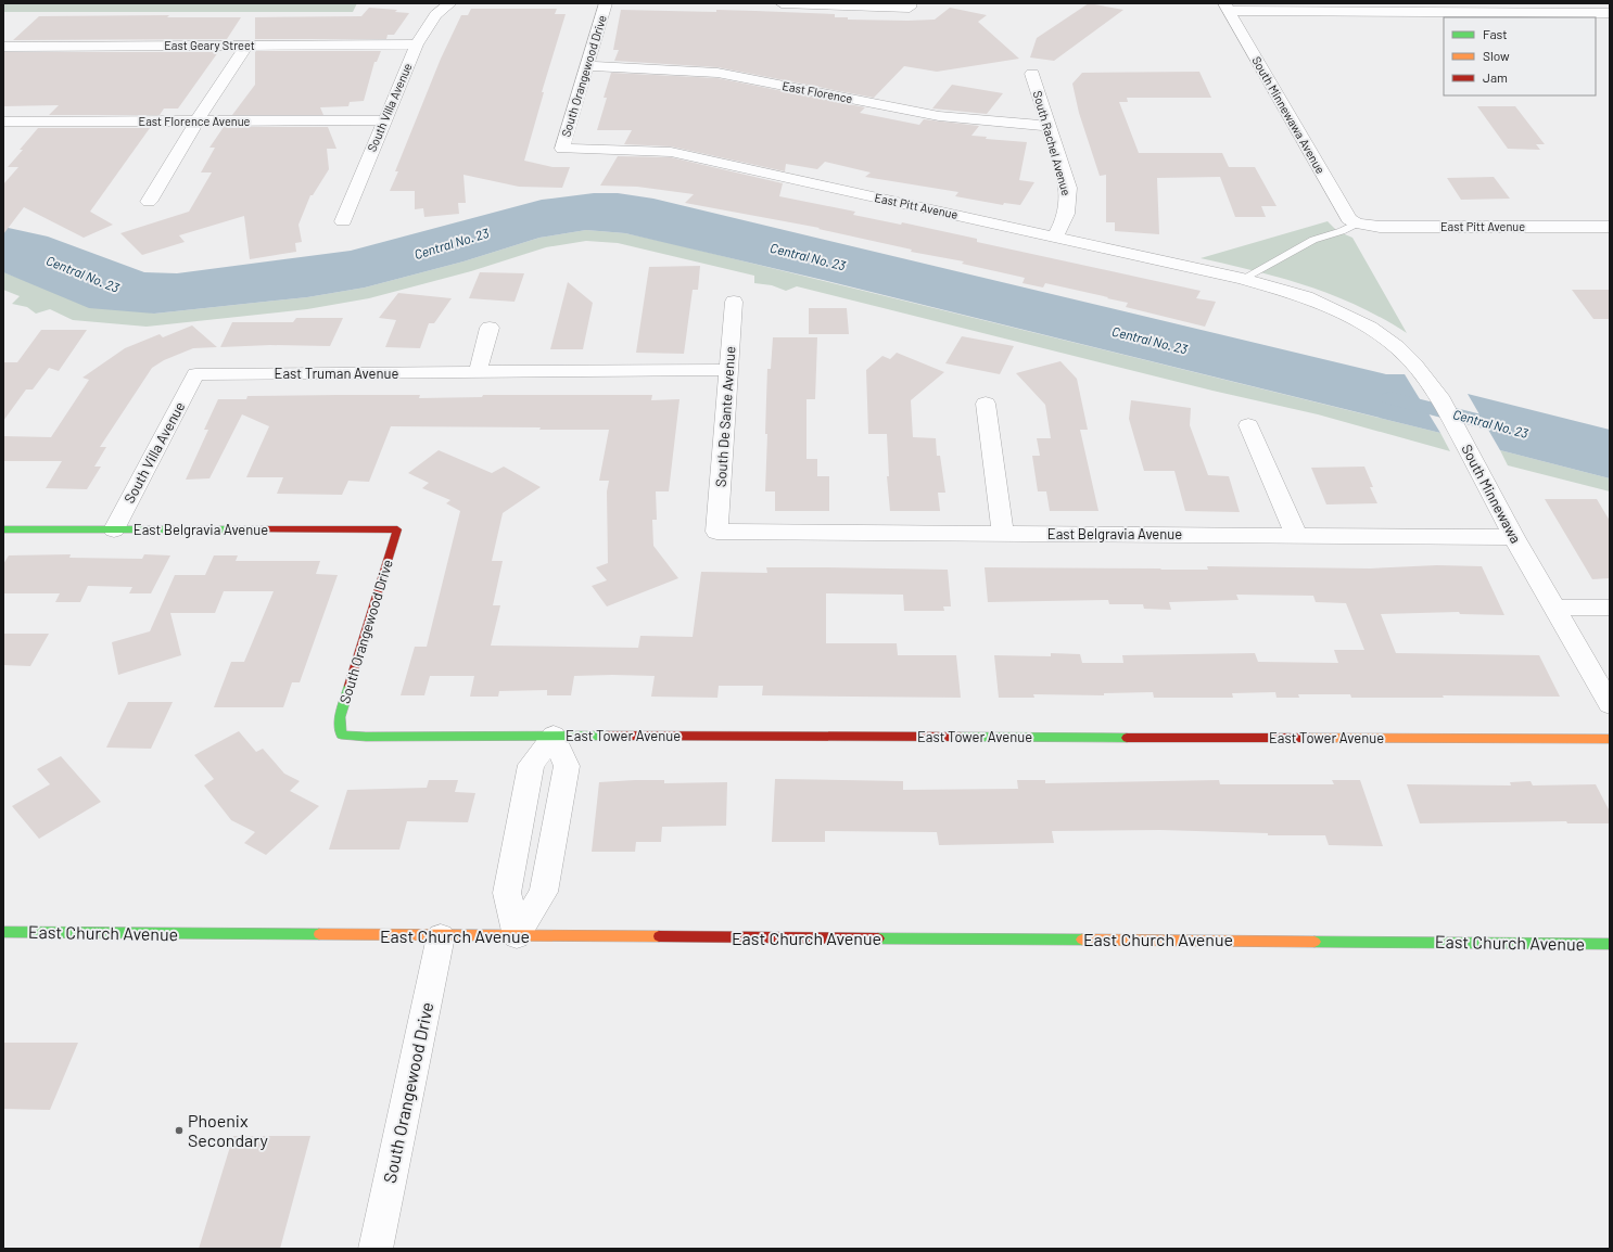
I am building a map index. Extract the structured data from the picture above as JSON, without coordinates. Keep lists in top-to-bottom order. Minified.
{"streets":{"street":["East Geary Street","South Orangewood Drive","East Florence","South Villa Avenue","South Minnewawa Avenue","East Florence Avenue","South Rachel Avenue","East Pitt Avenue","East Truman Avenue","South De Sante Avenue","South Minnewawa","East Belgravia Avenue","East Tower Avenue","East Church Avenue"]},"crossings":[["East Geary Street","South Villa Avenue"],["South Orangewood Drive","East Florence"],["South Orangewood Drive","East Pitt Avenue"],["South Orangewood Drive","East Belgravia Avenue"],["South Orangewood Drive","East Tower Avenue"],["South Orangewood Drive","East Church Avenue"],["East Florence","South Rachel Avenue"],["South Villa Avenue","East Florence Avenue"],["South Villa Avenue","East Truman Avenue"],["South Villa Avenue","East Belgravia Avenue"],["South Minnewawa Avenue","East Pitt Avenue"],["South Rachel Avenue","East Pitt Avenue"],["East Pitt Avenue","South Minnewawa"],["East Truman Avenue","South De Sante Avenue"],["South De Sante Avenue","East Belgravia Avenue"],["South Minnewawa","East Belgravia Avenue"]],"water":["Central No. 23"],"places":["Phoenix Secondary"],"legend":["Fast","Slow","Jam"]}
